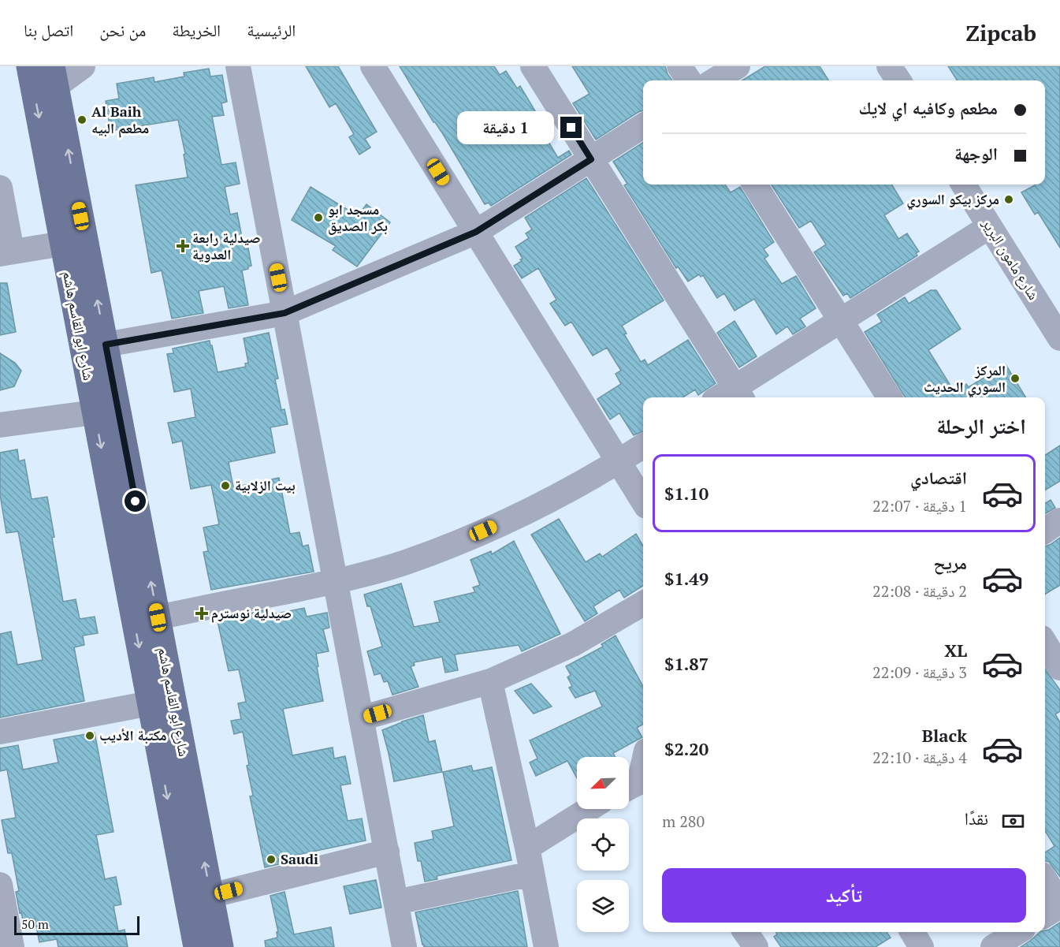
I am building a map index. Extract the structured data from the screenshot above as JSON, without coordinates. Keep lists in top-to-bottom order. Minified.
{"streets":{"main road":["شارع ابو القاسم هاشم"],"street":["شارع مامون البرير"]},"places":{"other":["Al Baih مطعم البيه","مركز بيكو السوري","مسجد ابو بكر الصديق","المركز السوري الحديث","بيت الزلابية","مكتبة الأديب","Saudi"],"health":["صيدلية رابعة العدوية","صيدلية نوسترم"]},"scale_bar":"50 m","north":"bottom left","page":{"header":"Zipcab","nav":["الرئيسية","الخريطة","من نحن","اتصل بنا"],"banner":["مطعم وكافيه اي لايك","الوجهة"],"bubble":"1 دقيقة","heading":"اختر الرحلة","list":[{"name":"اقتصادي","note":"1 دقيقة · 22:07","value":"$1.10"},{"name":"مريح","note":"2 دقيقة · 22:08","value":"$1.49"},{"name":"XL","note":"3 دقيقة · 22:09","value":"$1.87"},{"name":"Black","note":"4 دقيقة · 22:10","value":"$2.20"}],"pay":["نقدًا","280 m"],"buttons":"تأكيد","scale":"50 m"}}
